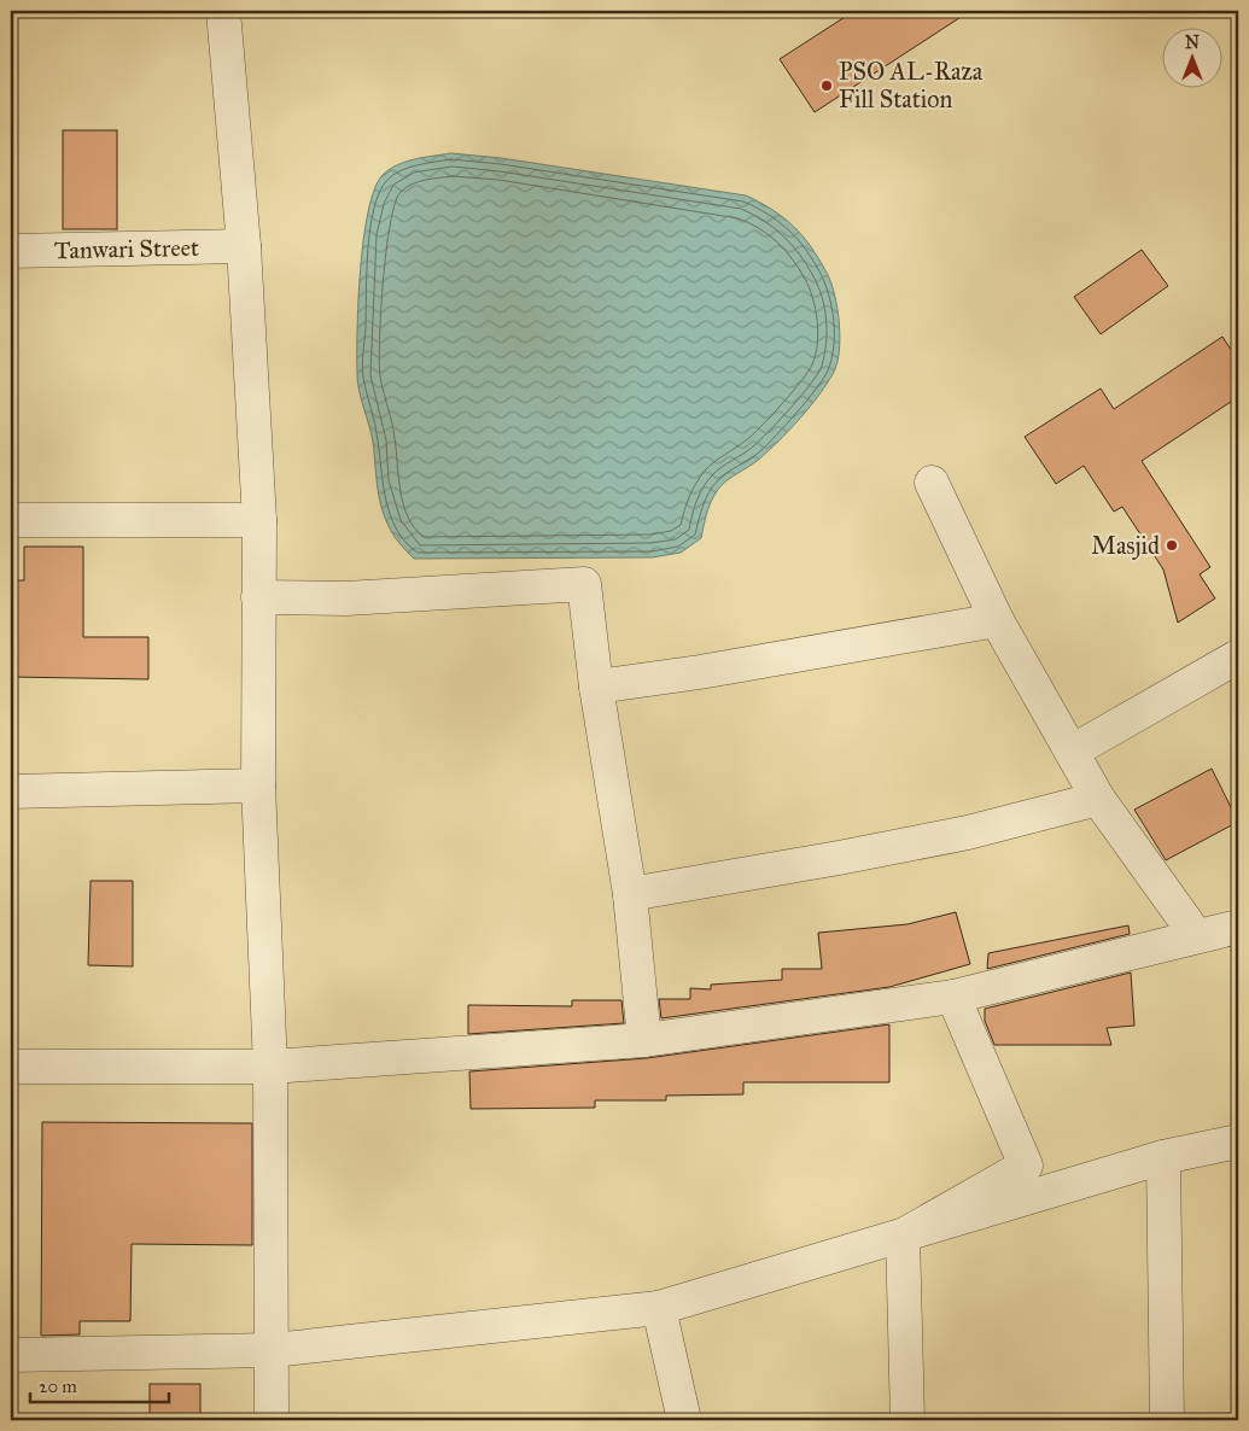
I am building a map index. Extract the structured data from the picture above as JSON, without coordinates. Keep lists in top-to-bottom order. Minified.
{"streets":{"street":["Tanwari Street"]},"places":["PSO AL-Raza Fill Station","Masjid"],"scale_bar":"20 m","north":"top"}
